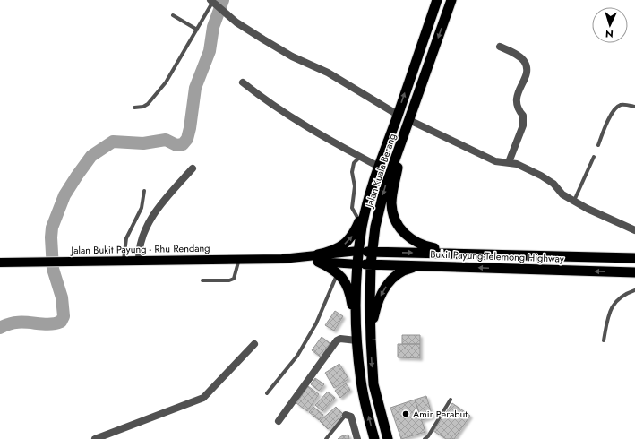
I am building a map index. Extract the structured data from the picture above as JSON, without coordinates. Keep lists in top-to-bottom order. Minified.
{"streets":{"highway":["Jalan Kuala Berang","Bukit Payung-Telemong Highway"],"main road":["Jalan Bukit Payung - Rhu Rendang"]},"crossings":[["Jalan Kuala Berang","Bukit Payung-Telemong Highway"]],"places":["Amir Perabut"],"north":"bottom"}
